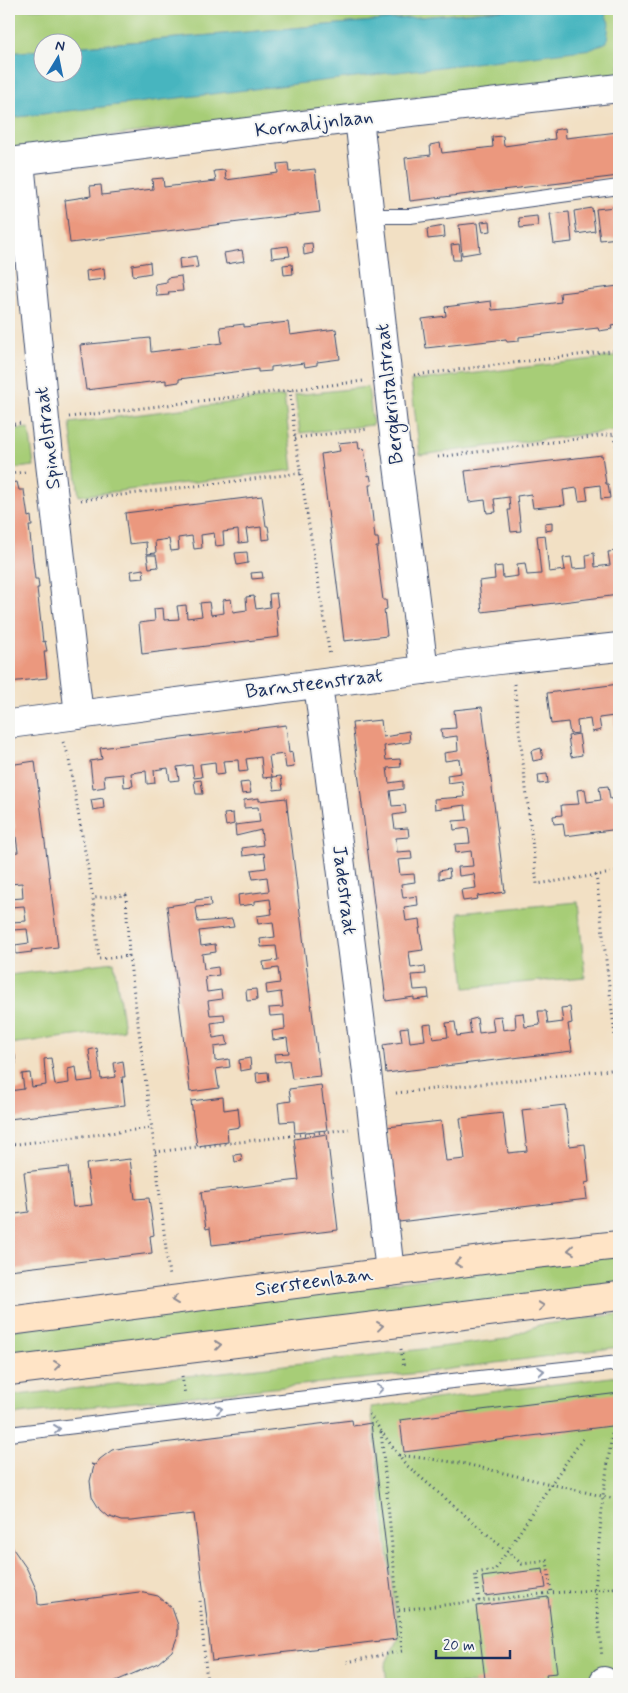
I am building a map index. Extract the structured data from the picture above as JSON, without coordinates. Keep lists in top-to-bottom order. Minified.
{"streets":{"main road":["Siersteenlaan"],"street":["Kornalijnlaan","Bergkristalstraat","Spinelstraat","Barnsteenstraat","Jadestraat"]},"crossings":[["Kornalijnlaan","Bergkristalstraat"],["Kornalijnlaan","Spinelstraat"],["Bergkristalstraat","Barnsteenstraat"],["Spinelstraat","Barnsteenstraat"],["Barnsteenstraat","Jadestraat"],["Jadestraat","Siersteenlaan"]],"scale_bar":"20 m","north":"top"}
